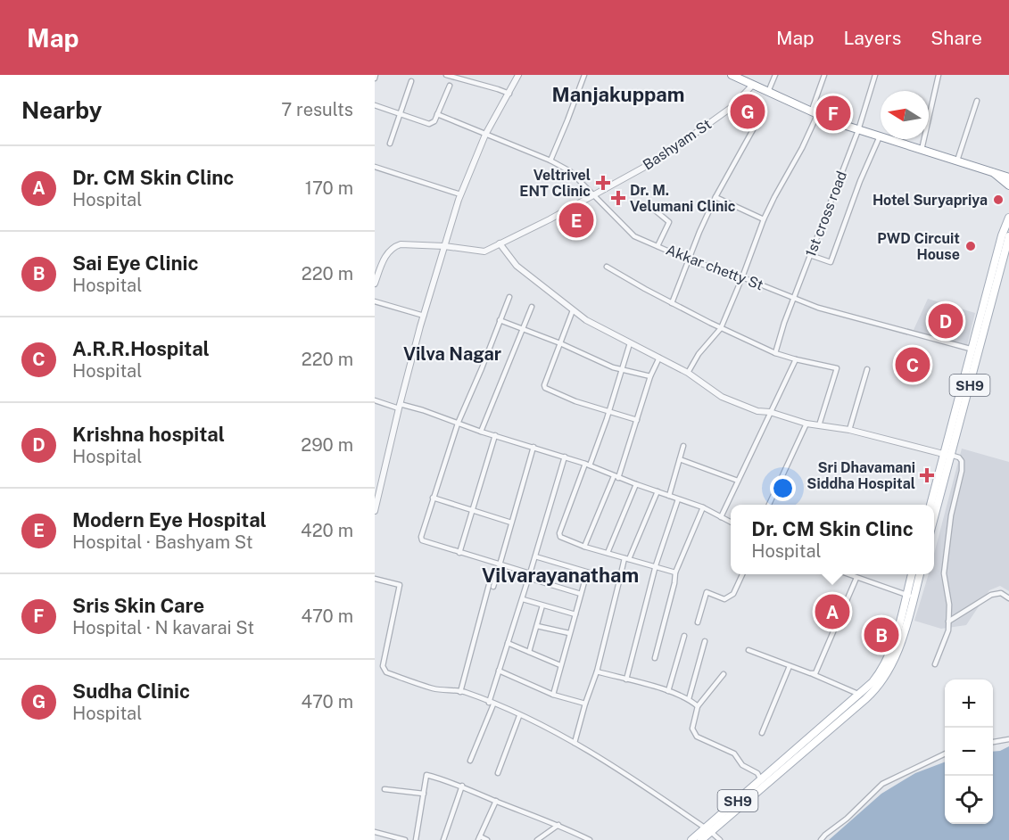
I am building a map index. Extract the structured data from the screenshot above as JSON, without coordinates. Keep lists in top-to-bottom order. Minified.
{"streets":{"main road":["SH9"],"street":["Bashyam St","1st cross road","Akkar chetty St"]},"crossings":[["Bashyam St","Akkar chetty St"],["1st cross road","Akkar chetty St"],["Akkar chetty St","SH9"]],"districts":["Manjakuppam","Vilva Nagar","Vilvarayanatham"],"places":{"health":["Veltrivel ENT Clinic","Dr. M. Velumani Clinic","Sri Dhavamani Siddha Hospital"],"other":["Hotel Suryapriya","PWD Circuit House"]},"north":"left","page":{"header":"Map","nav":["Map","Layers","Share"],"heading":["Nearby","7 results"],"pins":["G","F","E","D","C","A","B"],"list":[{"mark":"A","name":"Dr. CM Skin Clinc","note":"Hospital","value":"170 m"},{"mark":"B","name":"Sai Eye Clinic","note":"Hospital","value":"220 m"},{"mark":"C","name":"A.R.R.Hospital","note":"Hospital","value":"220 m"},{"mark":"D","name":"Krishna hospital","note":"Hospital","value":"290 m"},{"mark":"E","name":"Modern Eye Hospital","note":"Hospital · Bashyam St","value":"420 m"},{"mark":"F","name":"Sris Skin Care","note":"Hospital · N kavarai St","value":"470 m"},{"mark":"G","name":"Sudha Clinic","note":"Hospital","value":"470 m"}],"popup":["Dr. CM Skin Clinc","Hospital"],"map_buttons":["+","−"]}}
